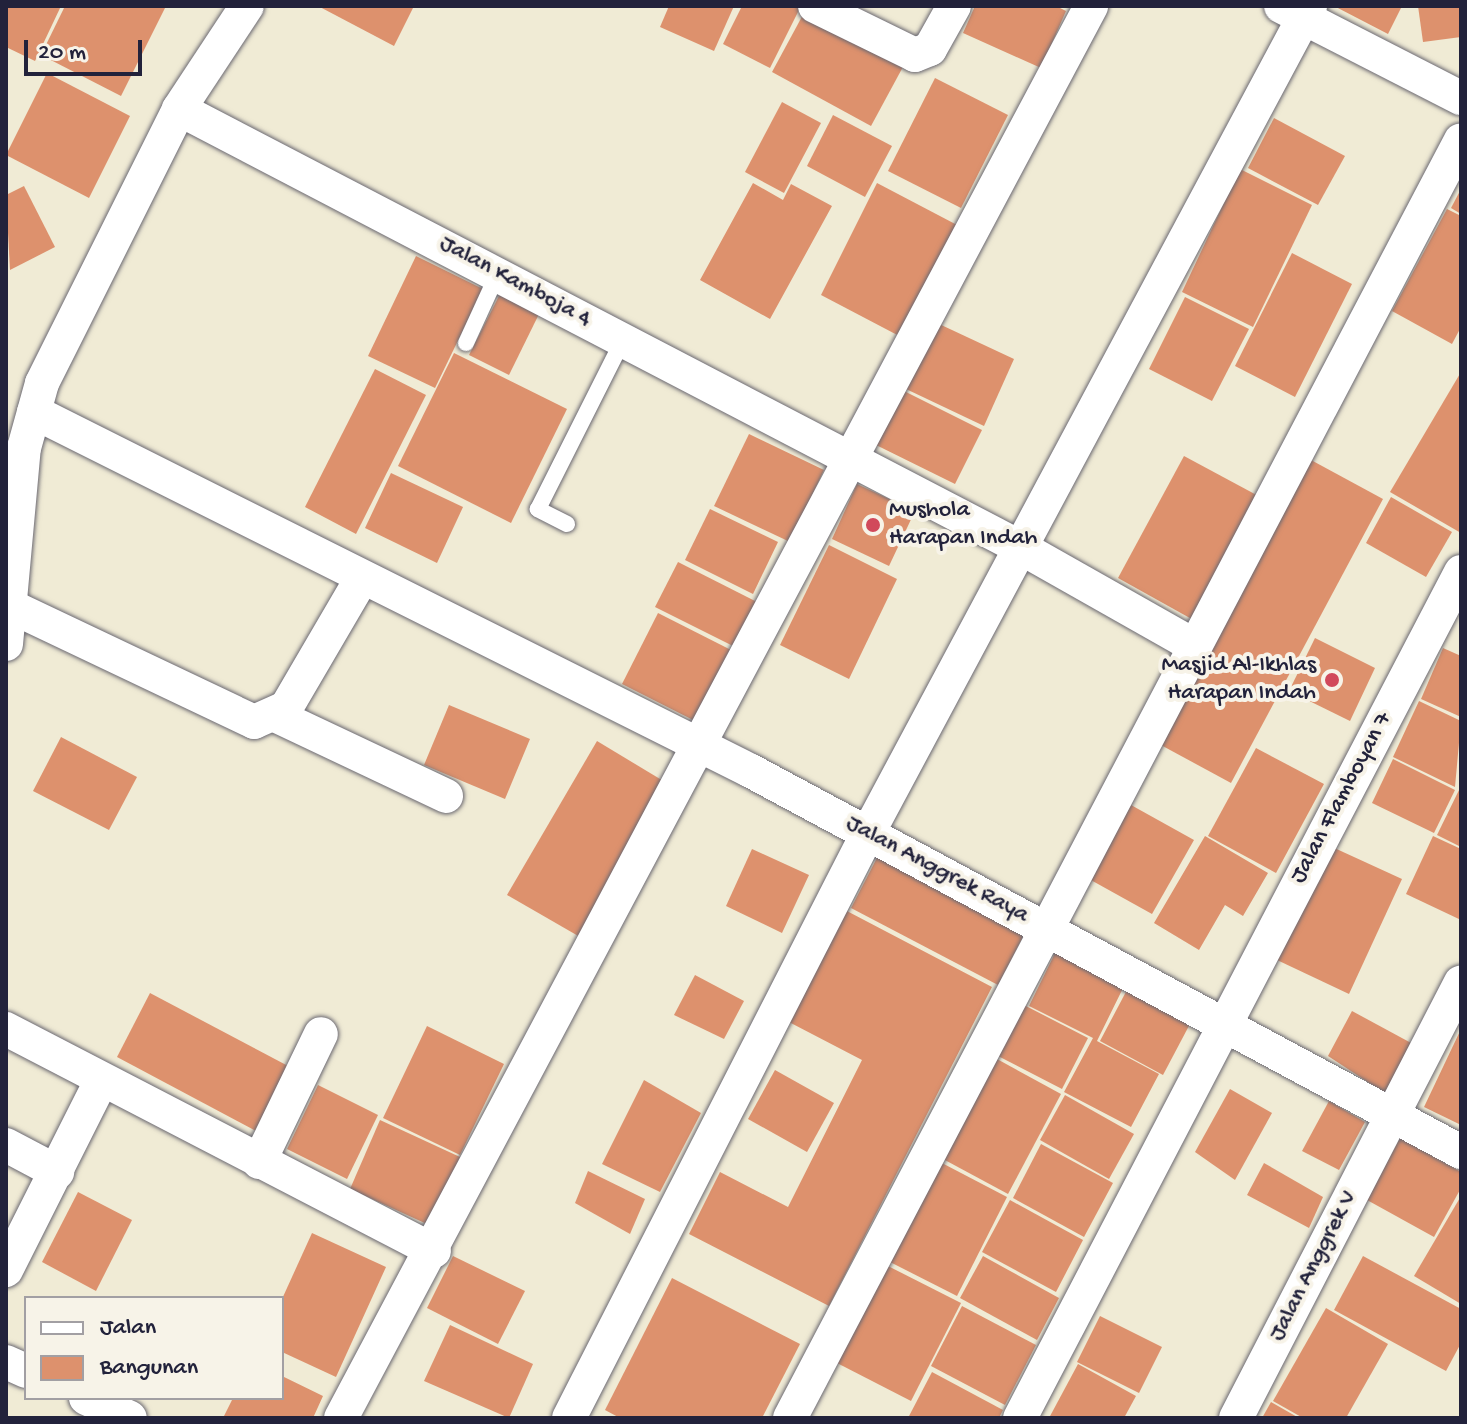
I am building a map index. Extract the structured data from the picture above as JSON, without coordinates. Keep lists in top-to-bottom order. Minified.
{"streets":{"street":["Jalan Kamboja 4","Jalan Flamboyan 7","Jalan Anggrek Raya","Jalan Anggrek V"]},"crossings":[["Jalan Flamboyan 7","Jalan Anggrek Raya"],["Jalan Anggrek Raya","Jalan Anggrek V"]],"places":["Mushola Harapan Indah","Masjid Al-Ikhlas Harapan Indah"],"legend":["Jalan","Bangunan"],"scale_bar":"20 m"}
